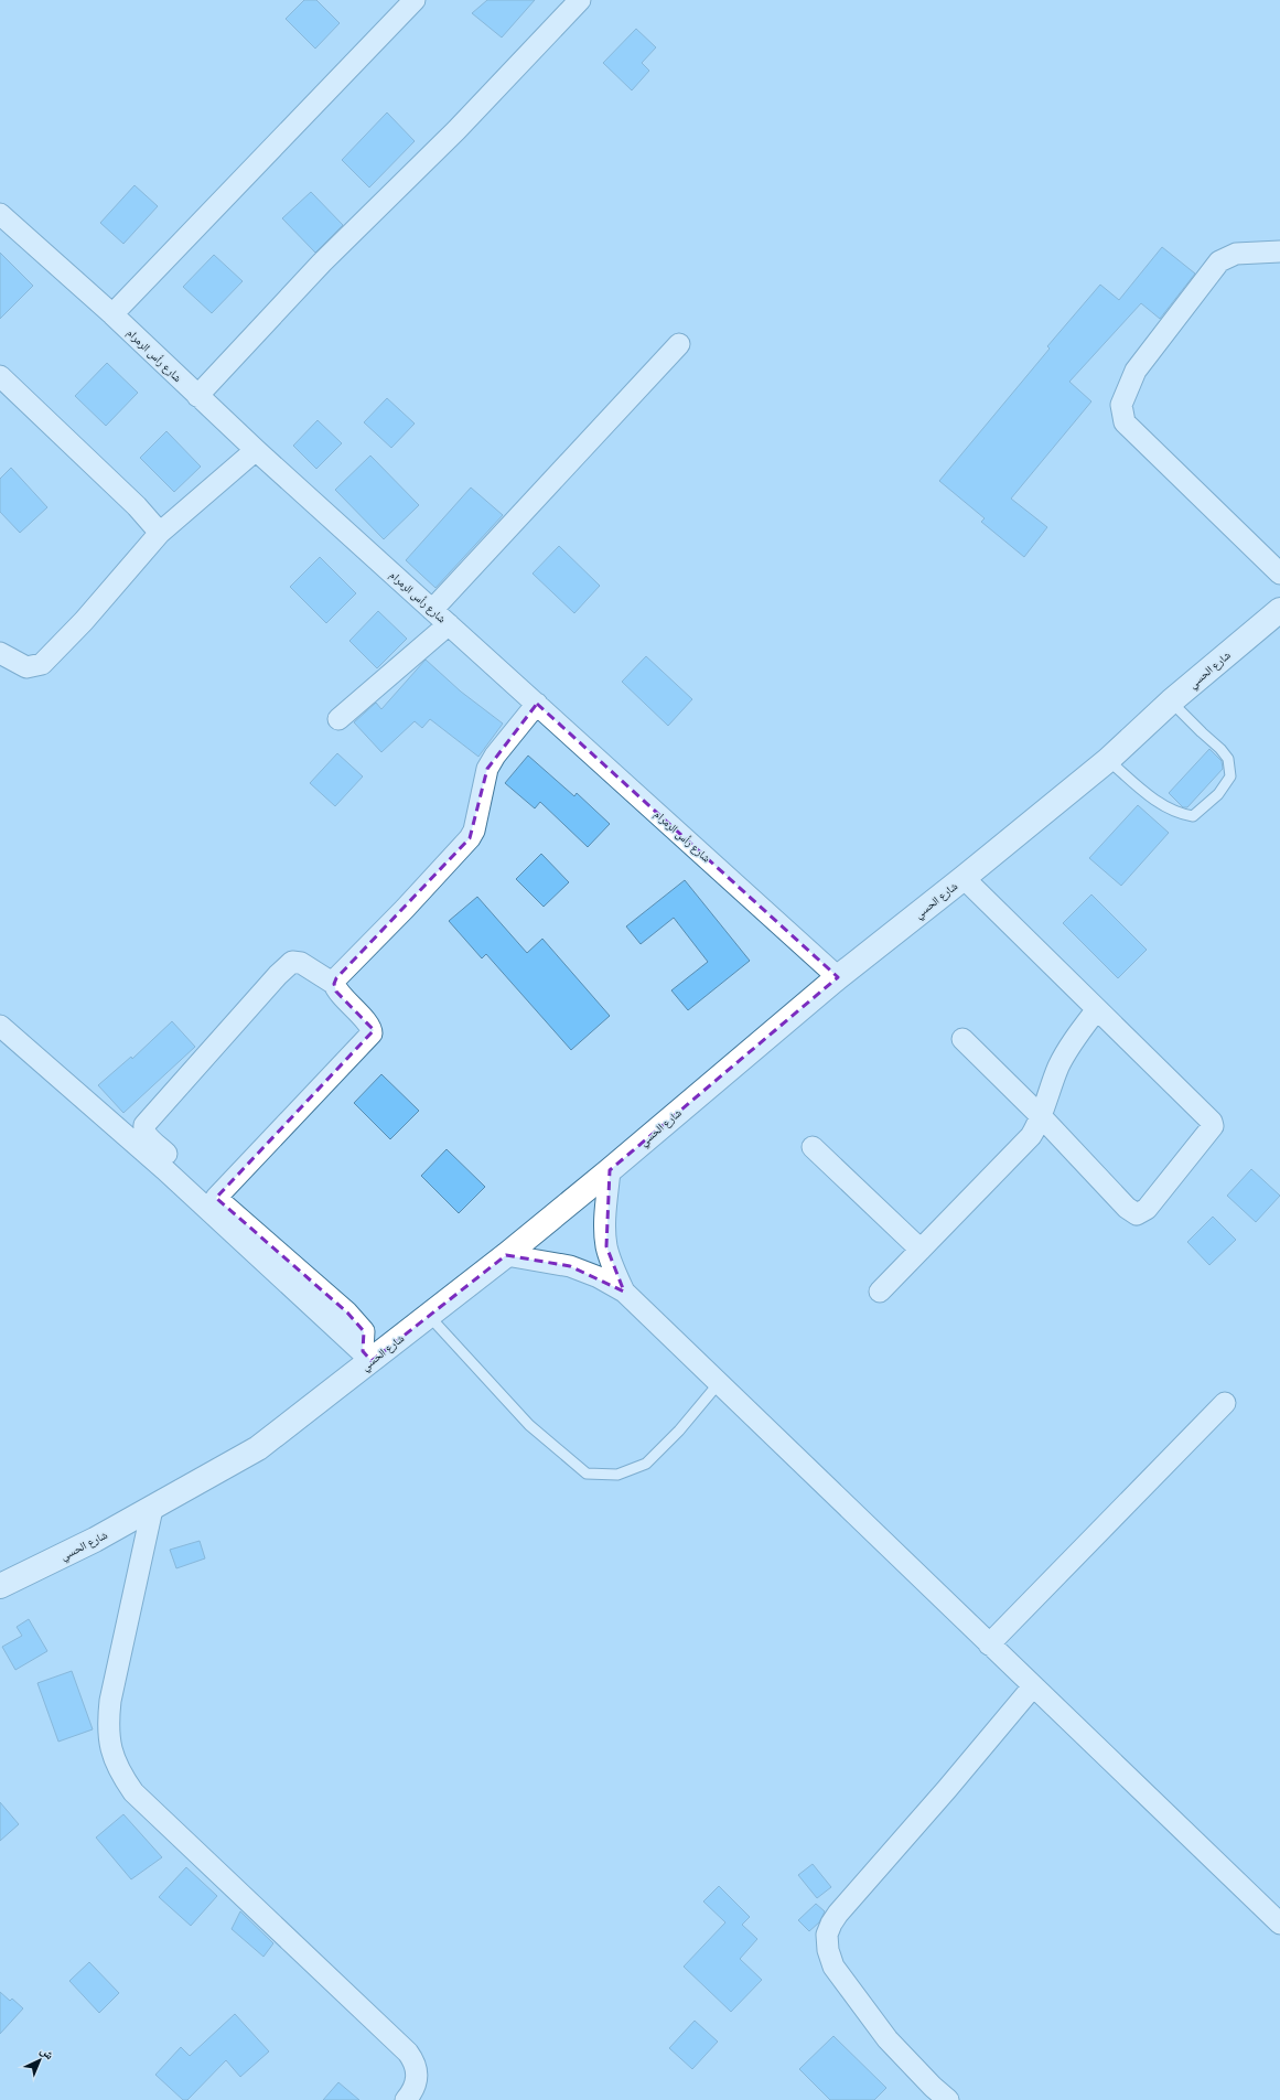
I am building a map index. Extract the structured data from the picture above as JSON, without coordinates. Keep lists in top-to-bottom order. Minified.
{"streets":{"street":["شارع رأس الرمرام","شارع الحسي"]},"crossings":[["شارع رأس الرمرام","شارع الحسي"]],"north":"top right"}
